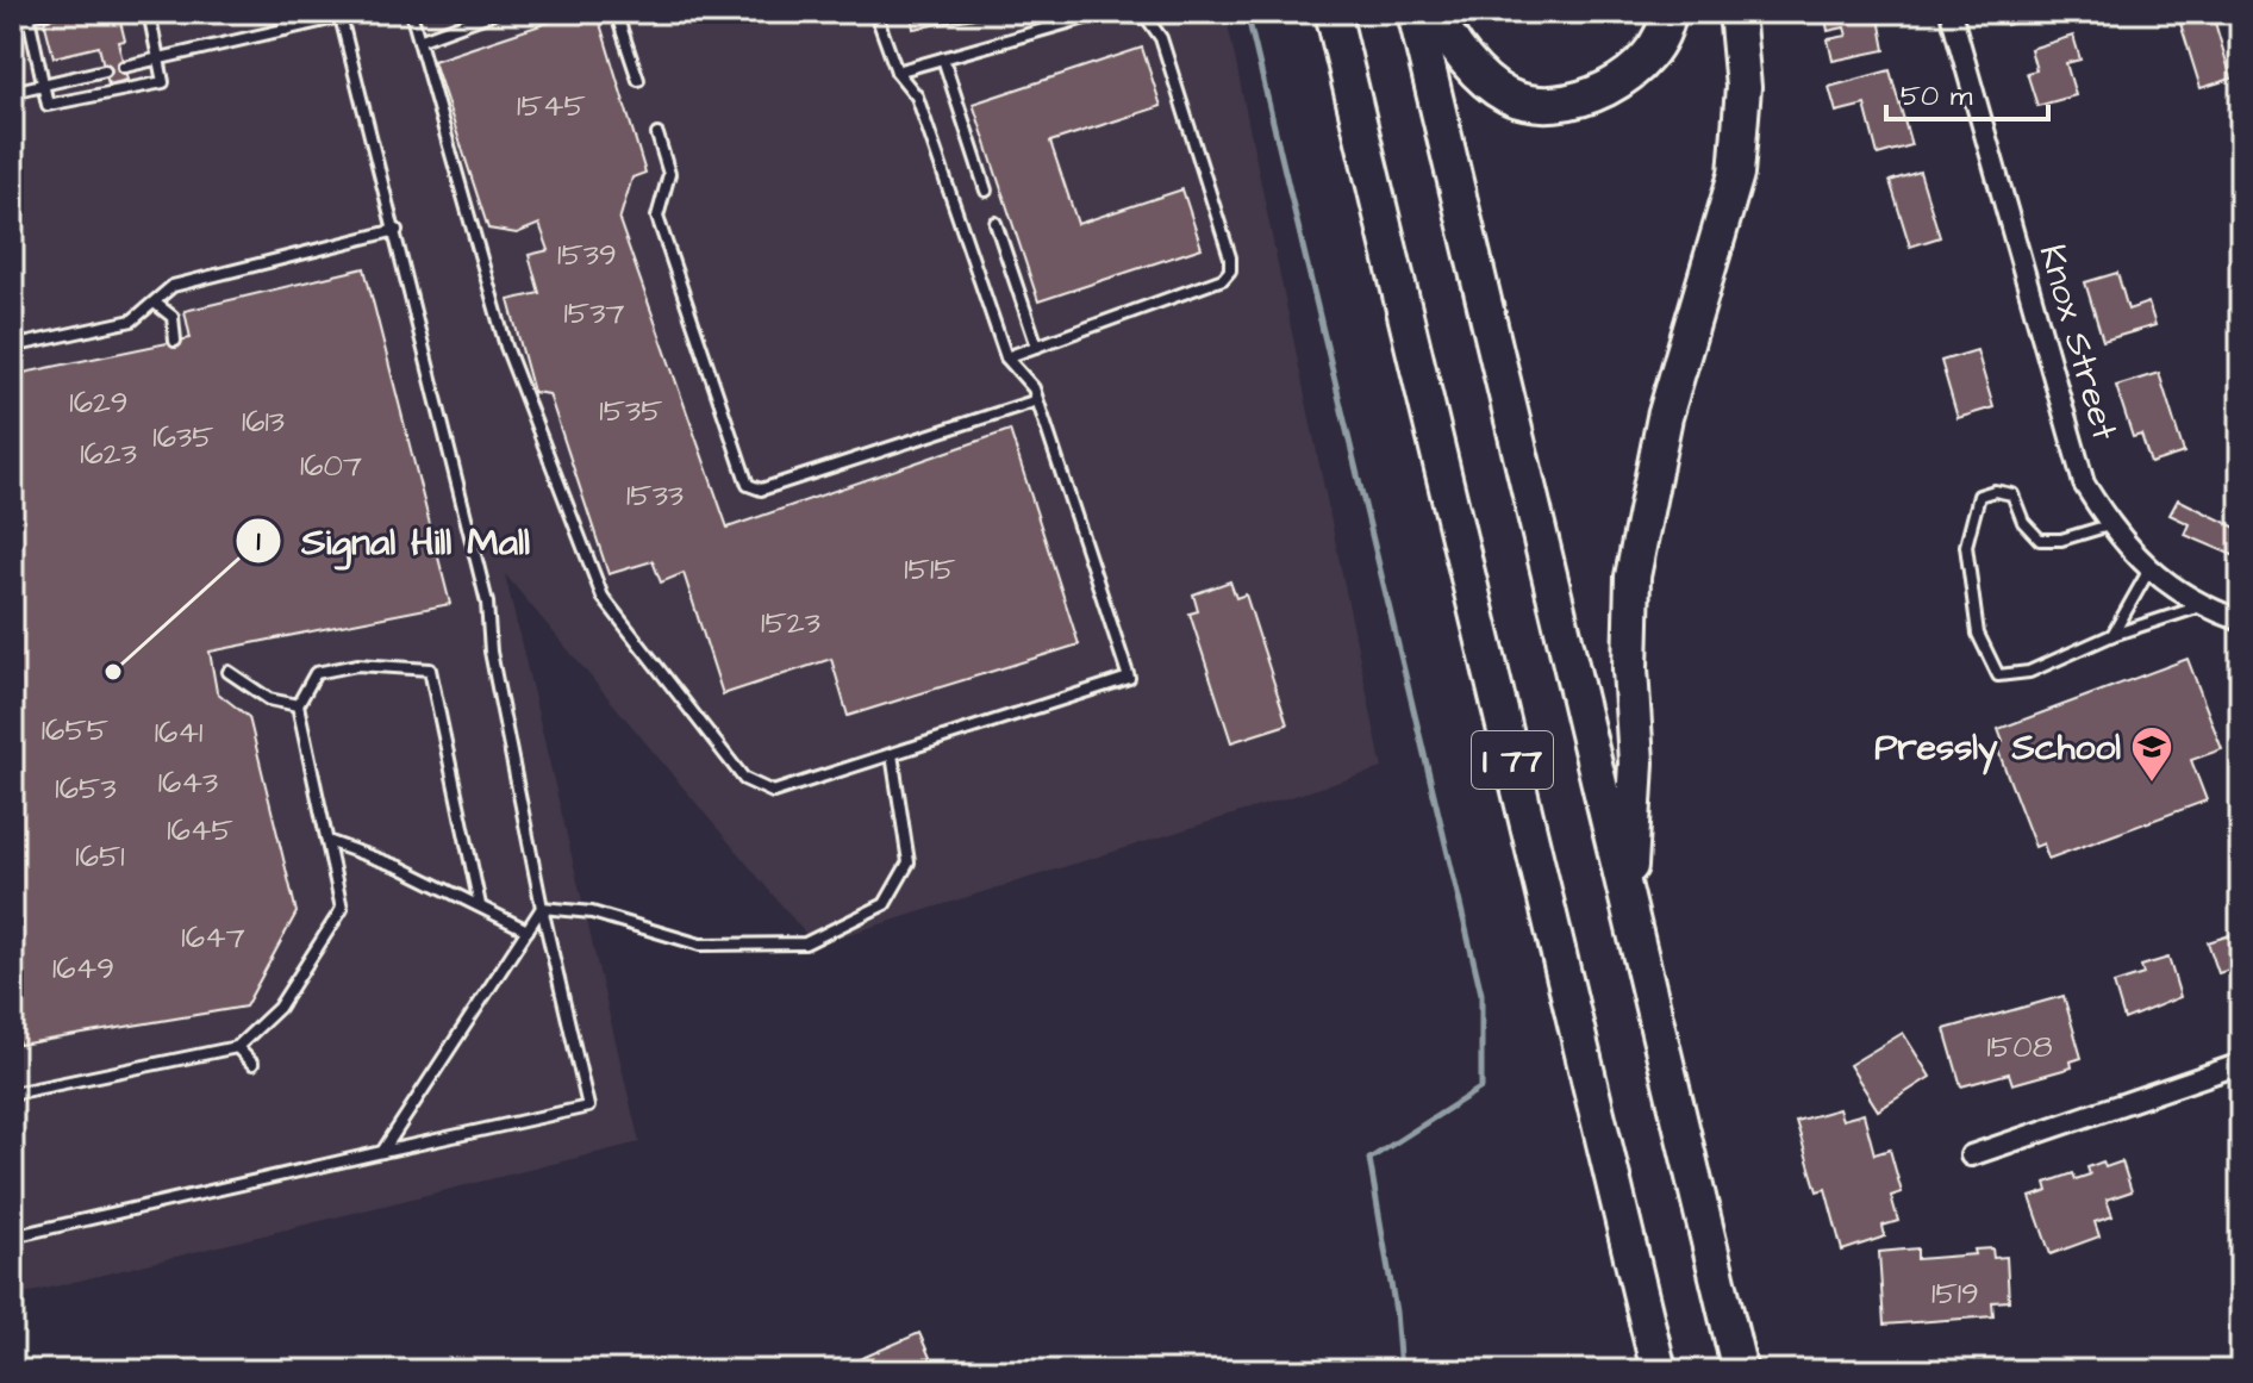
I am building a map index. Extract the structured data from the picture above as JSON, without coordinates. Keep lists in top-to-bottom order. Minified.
{"streets":{"highway":["I 77"],"street":["Knox Street"]},"places":{"other":["Signal Hill Mall"],"school or university":["Pressly School"]},"house_numbers":["1545","1539","1537","1629","1535","1613","1635","1623","1607","1533","1515","1523","1655","1641","1643","1653","1645","1651","1647","1649","1508","1519"],"scale_bar":"50 m"}
